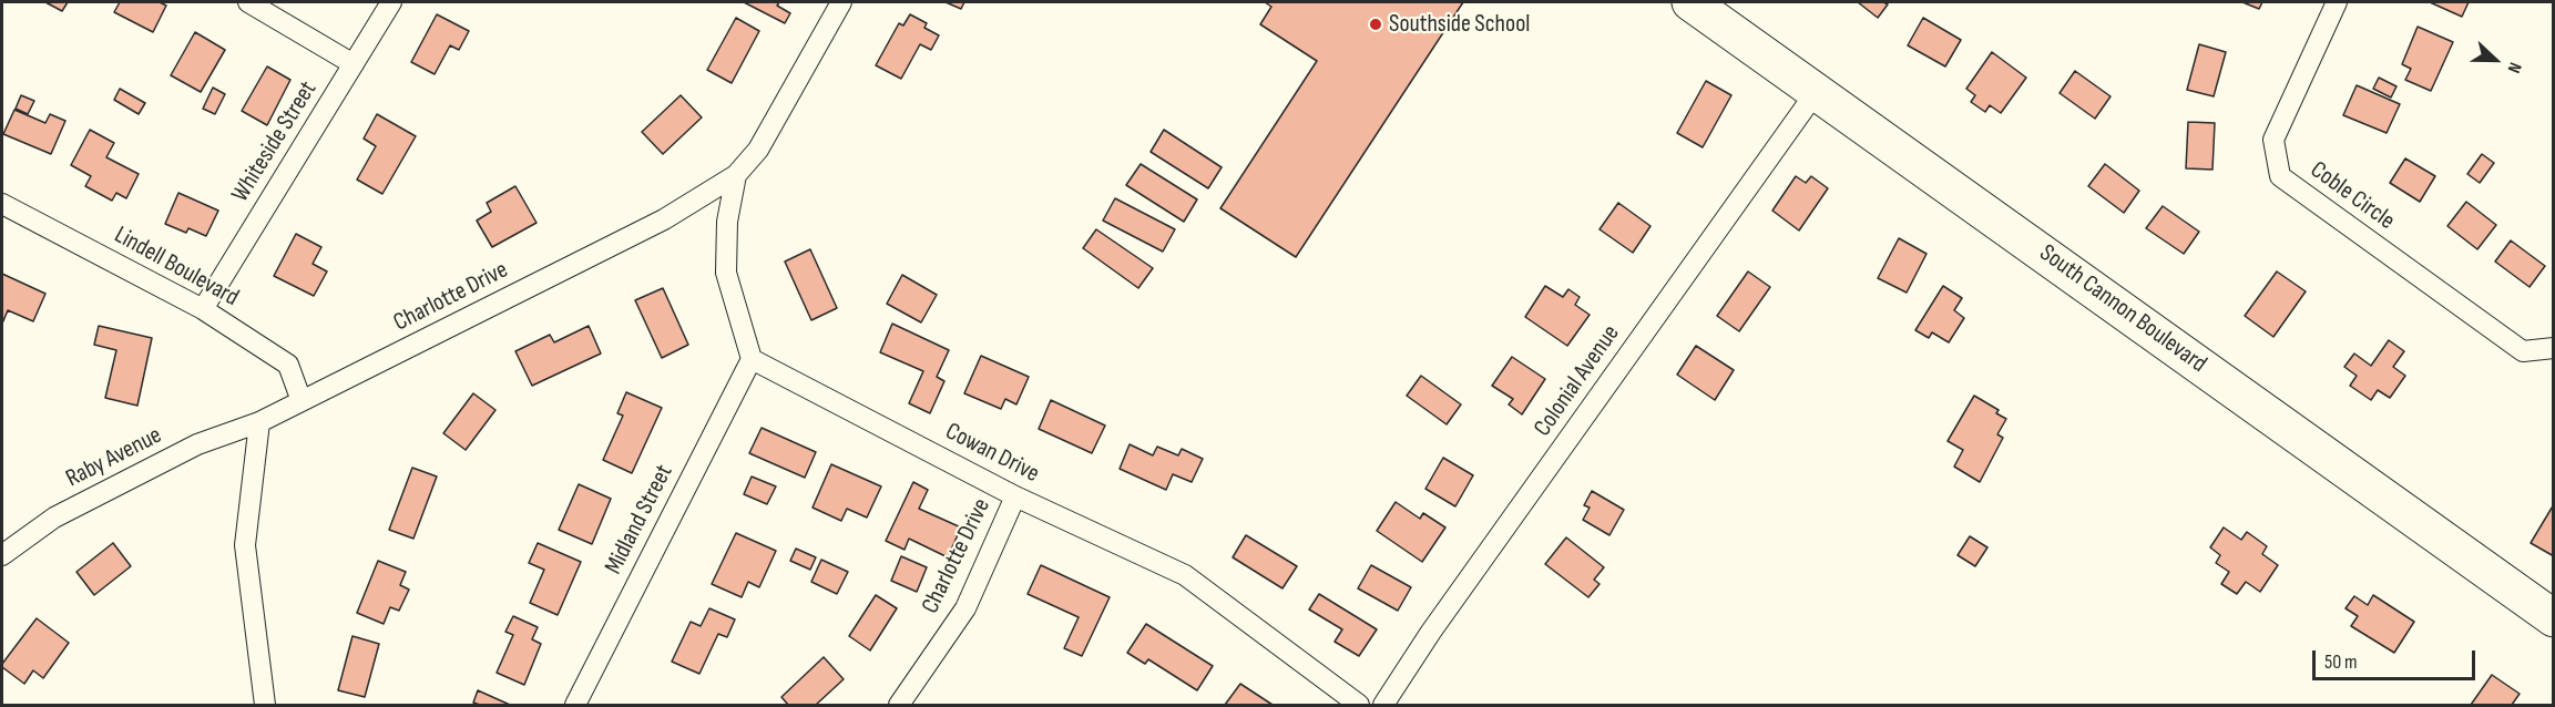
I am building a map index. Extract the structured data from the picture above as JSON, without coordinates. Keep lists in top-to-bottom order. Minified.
{"streets":{"highway":["South Cannon Boulevard"],"street":["Whiteside Street","Coble Circle","Lindell Boulevard","Charlotte Drive","Colonial Avenue","Cowan Drive","Raby Avenue","Midland Street"]},"crossings":[["Whiteside Street","Lindell Boulevard"],["Lindell Boulevard","Charlotte Drive"],["Charlotte Drive","Cowan Drive"],["Charlotte Drive","Raby Avenue"],["South Cannon Boulevard","Colonial Avenue"],["Cowan Drive","Midland Street"]],"places":["Southside School"],"scale_bar":"50 m","north":"right"}
